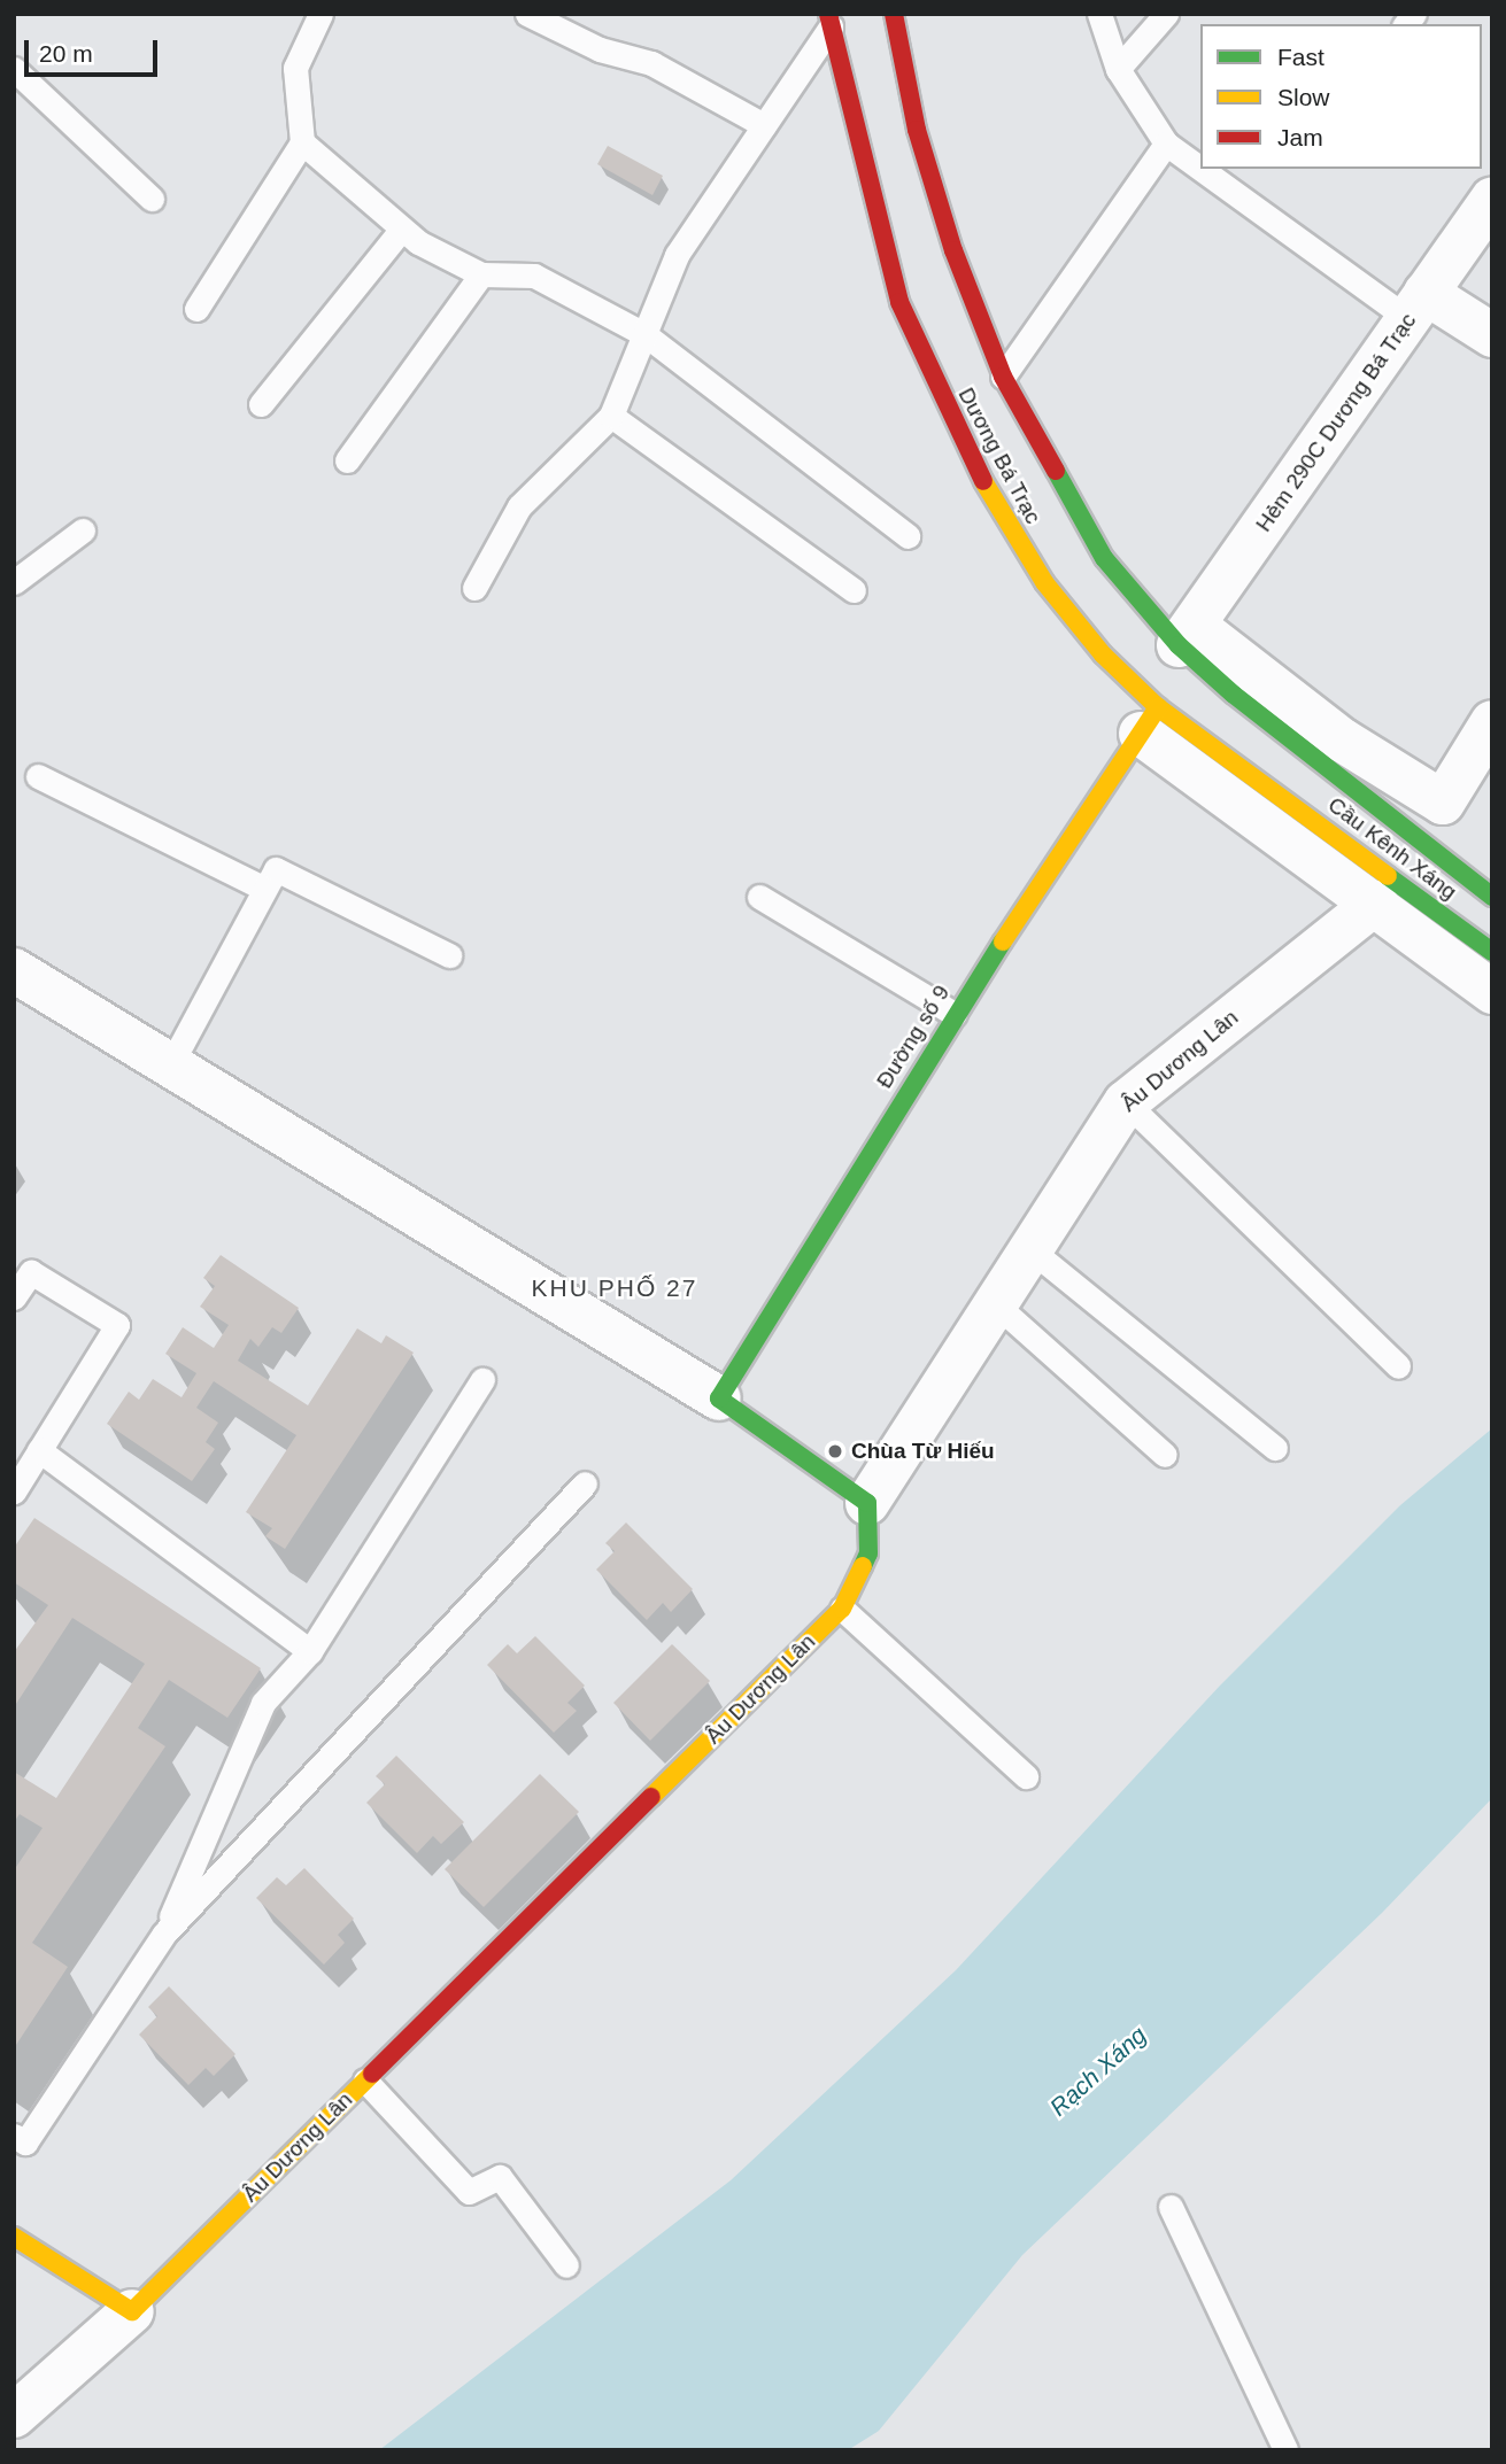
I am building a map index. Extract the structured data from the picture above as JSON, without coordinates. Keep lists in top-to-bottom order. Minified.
{"streets":{"main road":["Dương Bá Trạc","Cầu Kênh Xáng","Đường số 9","Âu Dương Lân"],"street":["Hẻm 290C Dương Bá Trạc"]},"crossings":[["Hẻm 290C Dương Bá Trạc","Dương Bá Trạc"],["Dương Bá Trạc","Cầu Kênh Xáng"],["Dương Bá Trạc","Đường số 9"]],"districts":["KHU PHỐ 27"],"water":["Rạch Xáng"],"places":["Chùa Từ Hiếu"],"legend":["Fast","Slow","Jam"],"scale_bar":"20 m"}
